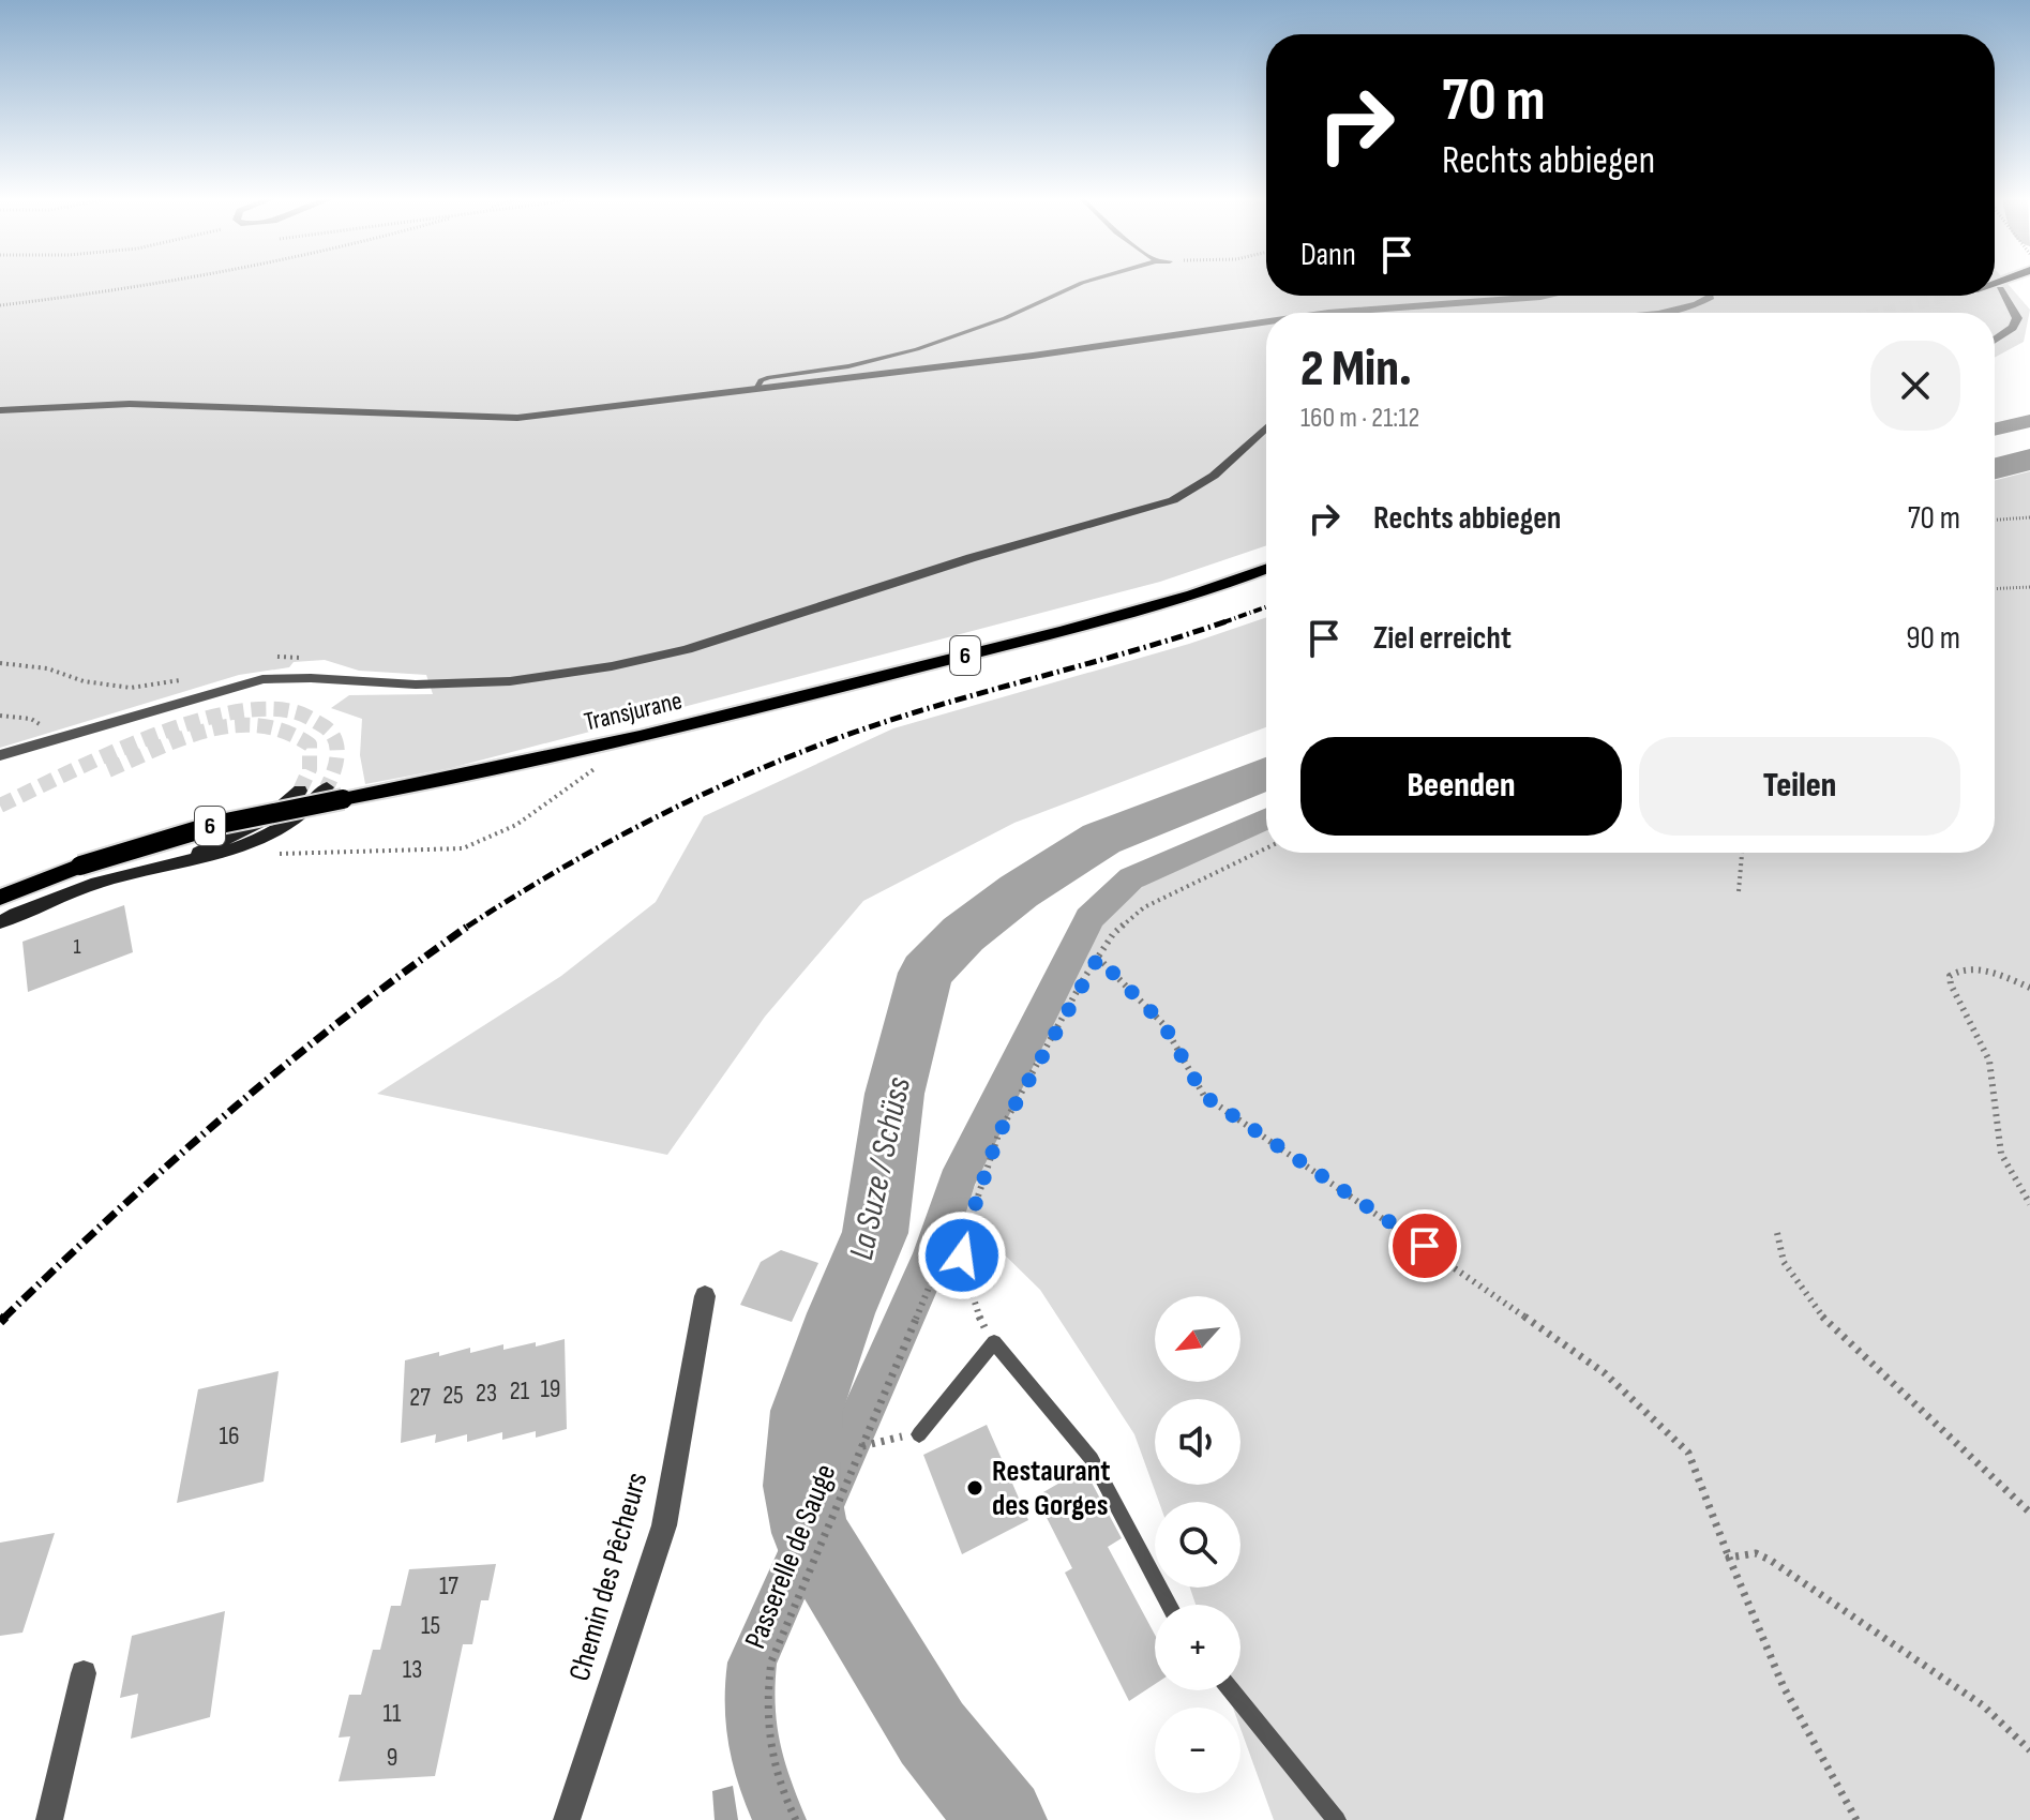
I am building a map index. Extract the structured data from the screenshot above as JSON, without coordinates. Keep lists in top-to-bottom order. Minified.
{"streets":{"main road":["6","Transjurane"],"street":["Chemin des Pêcheurs"],"path":["Passerelle de Sauge"]},"water":["La Suze / Schüss"],"places":["Restaurant des Gorges"],"house_numbers":["1","19","21","23","25","27","16","17","15","13","11","9"],"north":"bottom left","page":{"turn":["70 m","Rechts abbiegen"],"then":"Dann","heading":["2 Min.","160 m · 21:12"],"list":[{"name":"Rechts abbiegen","value":"70 m"},{"name":"Ziel erreicht","value":"90 m"}],"buttons":["Beenden","Teilen"],"map_buttons":["+","−"]}}
